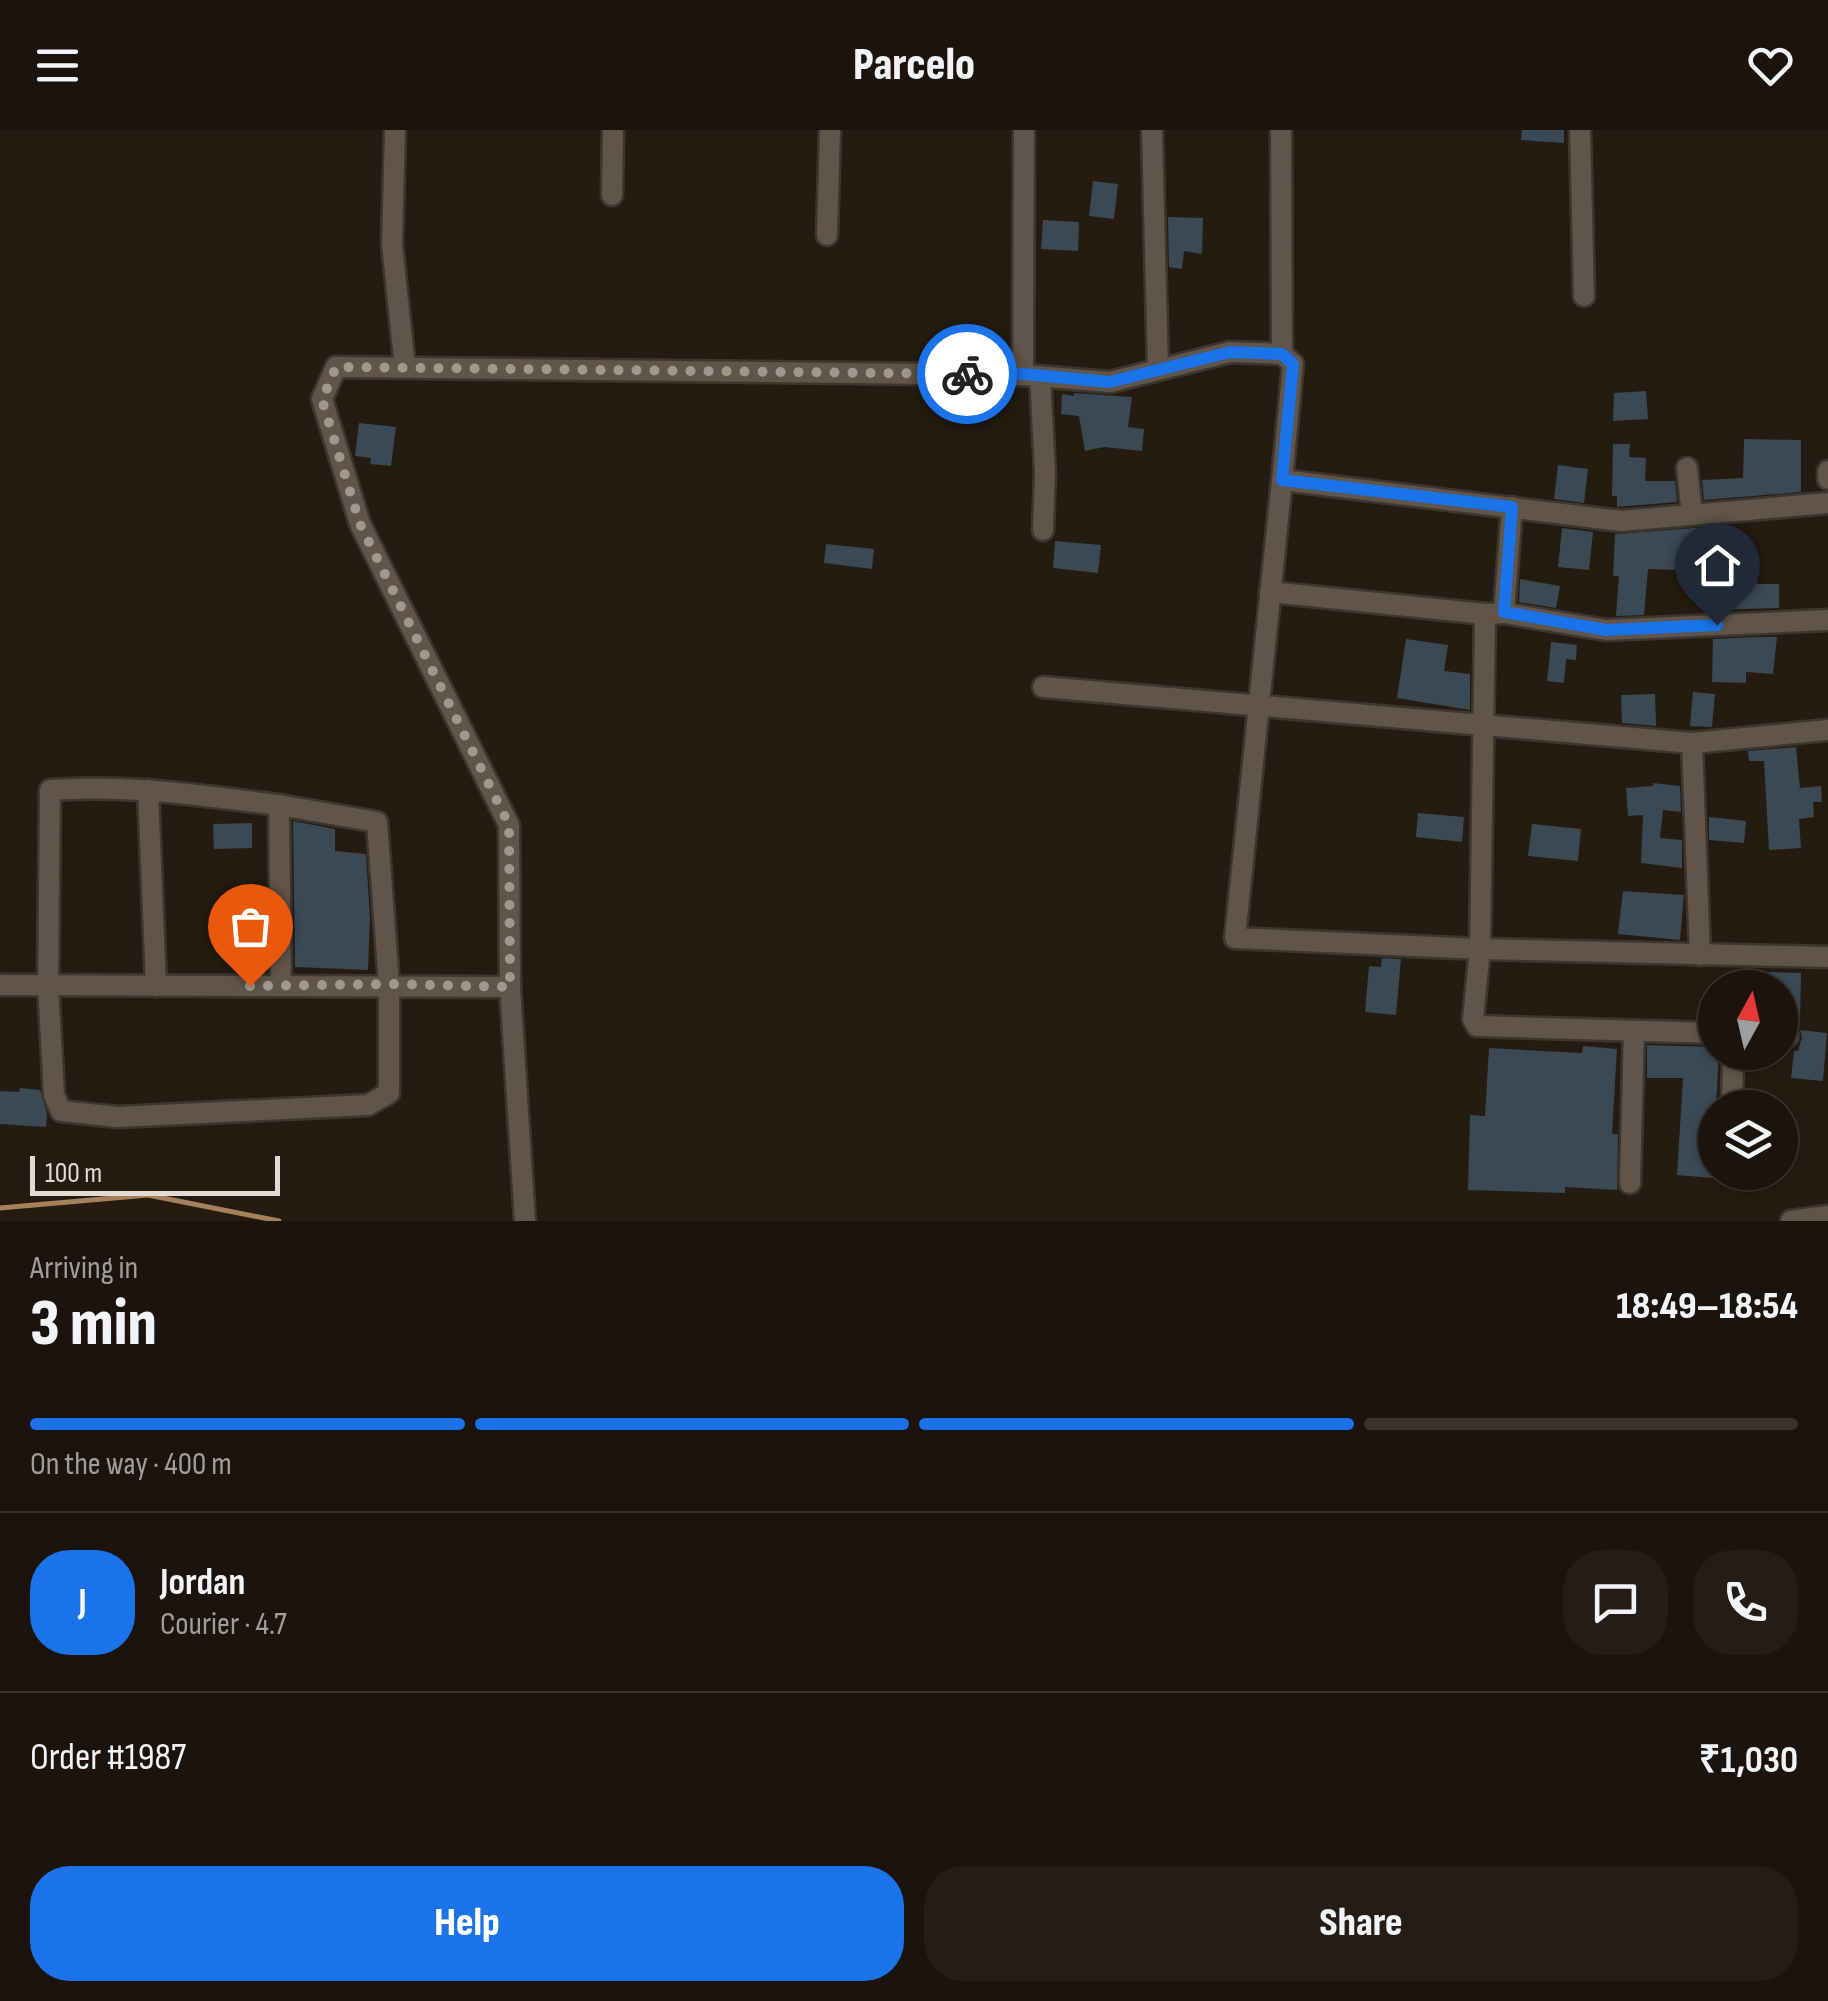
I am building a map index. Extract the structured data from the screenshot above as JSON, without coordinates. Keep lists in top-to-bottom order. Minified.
{"scale_bar":"100 m","north":"top","page":{"header":"Parcelo","scale":"100 m","heading":["3 min","Arriving in","18:49–18:54"],"panel":["Jordan","Courier · 4.7","Order #1987","₹1,030"],"bar":"On the way · 400 m","round":"J","buttons":["Help","Share"]}}
